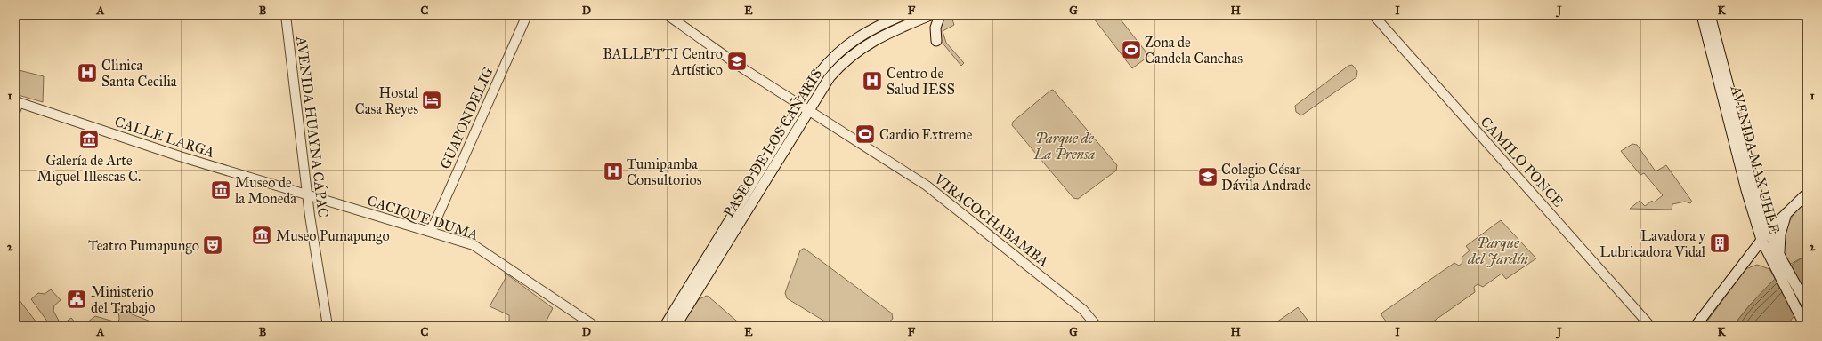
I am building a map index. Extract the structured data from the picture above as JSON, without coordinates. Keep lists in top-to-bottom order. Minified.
{"streets":{"main road":["PASEO DE LOS CAÑARIS","AVENIDA MAX UHLE"],"street":["GUAPONDELIG","AVENIDA HUAYNA CÁPAC","CALLE LARGA","CAMILO PONCE","CACIQUE DUMA","VIRACOCHABAMBA"]},"crossings":[["GUAPONDELIG","CACIQUE DUMA"],["AVENIDA HUAYNA CÁPAC","CALLE LARGA"],["AVENIDA HUAYNA CÁPAC","CACIQUE DUMA"],["CALLE LARGA","CACIQUE DUMA"],["PASEO DE LOS CAÑARIS","VIRACOCHABAMBA"]],"parks":["Parque de La Prensa","Parque del Jardín"],"places":{"sports":["Zona de Candela Canchas","Cardio Extreme"],"school or university":["BALLETTI Centro Artístico","Colegio César Dávila Andrade"],"hospital":["Clinica Santa Cecilia","Centro de Salud IESS","Tumipamba Consultorios"],"hotel":["Hostal Casa Reyes"],"museum":["Galería de Arte Miguel Illescas C.","Museo de la Moneda","Museo Pumapungo"],"building":["Lavadora y Lubricadora Vidal"],"theatre":["Teatro Pumapungo"],"public building":["Ministerio del Trabajo"]},"grid":{"columns":["A","B","C","D","E","F","G","H","I","J","K"],"rows":["1","2"]}}
